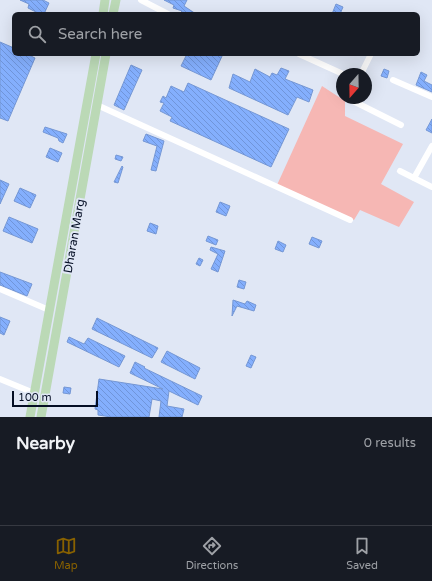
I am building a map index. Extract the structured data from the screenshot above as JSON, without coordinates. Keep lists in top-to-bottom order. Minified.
{"streets":{"main road":["Dharan Marg"]},"scale_bar":"100 m","north":"bottom","page":{"search":"Search here","scale":"100 m","heading":["Nearby","0 results"],"nav":["Map","Directions","Saved"]}}
